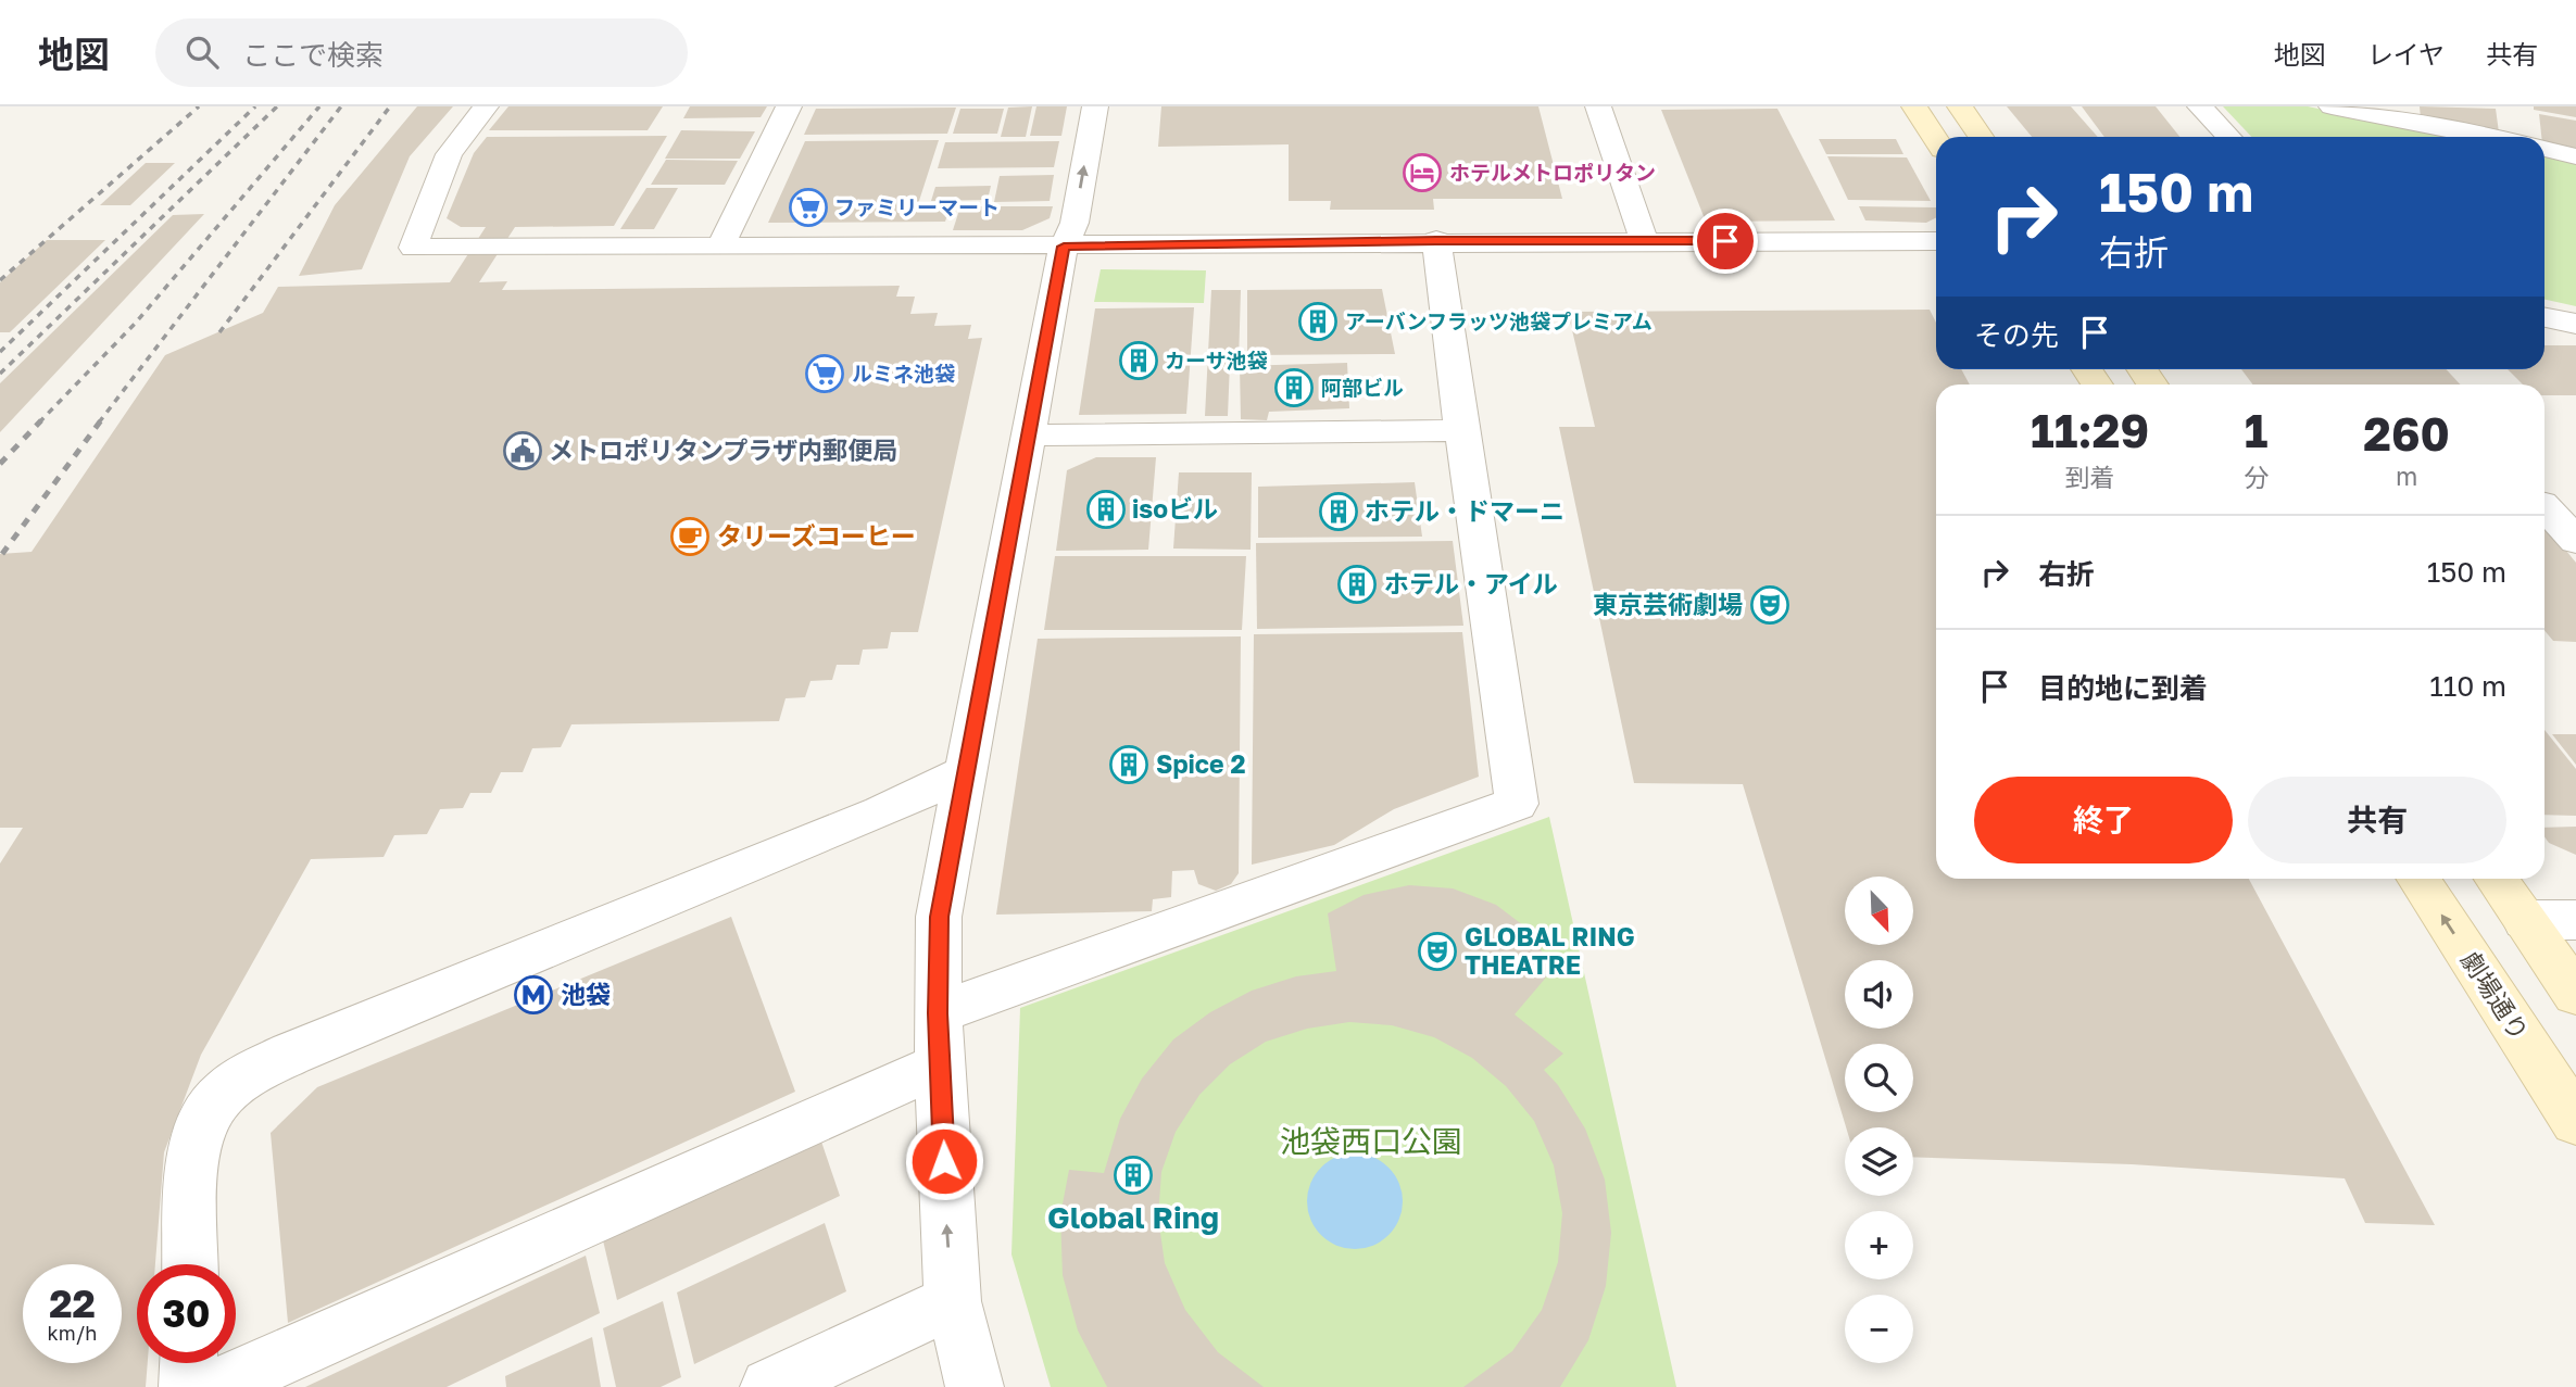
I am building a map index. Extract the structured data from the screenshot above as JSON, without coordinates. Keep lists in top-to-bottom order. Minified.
{"streets":{"street":["劇場通り"]},"parks":["池袋西口公園"],"places":{"hotel":["ホテルメトロポリタン"],"supermarket":["ファミリーマート","ルミネ池袋"],"building":["アーバンフラッツ池袋プレミアム","カーサ池袋","阿部ビル","isoビル","ホテル・ドマーニ","ホテル・アイル","Spice 2","Global Ring"],"public building":["メトロポリタンプラザ内郵便局"],"cafe":["タリーズコーヒー"],"theatre":["東京芸術劇場","GLOBAL RING THEATRE"],"metro station":["池袋"]},"north":"bottom right","page":{"header":"地図","search":"ここで検索","nav":["地図","レイヤ","共有"],"turn":["150 m","右折"],"then":"その先","eta":["11:29","到着","1","分","260","m"],"list":[{"name":"右折","value":"150 m"},{"name":"目的地に到着","value":"110 m"}],"buttons":["終了","共有"],"map_buttons":["+","−"],"speed":"22 km/h","limit":"30"}}
